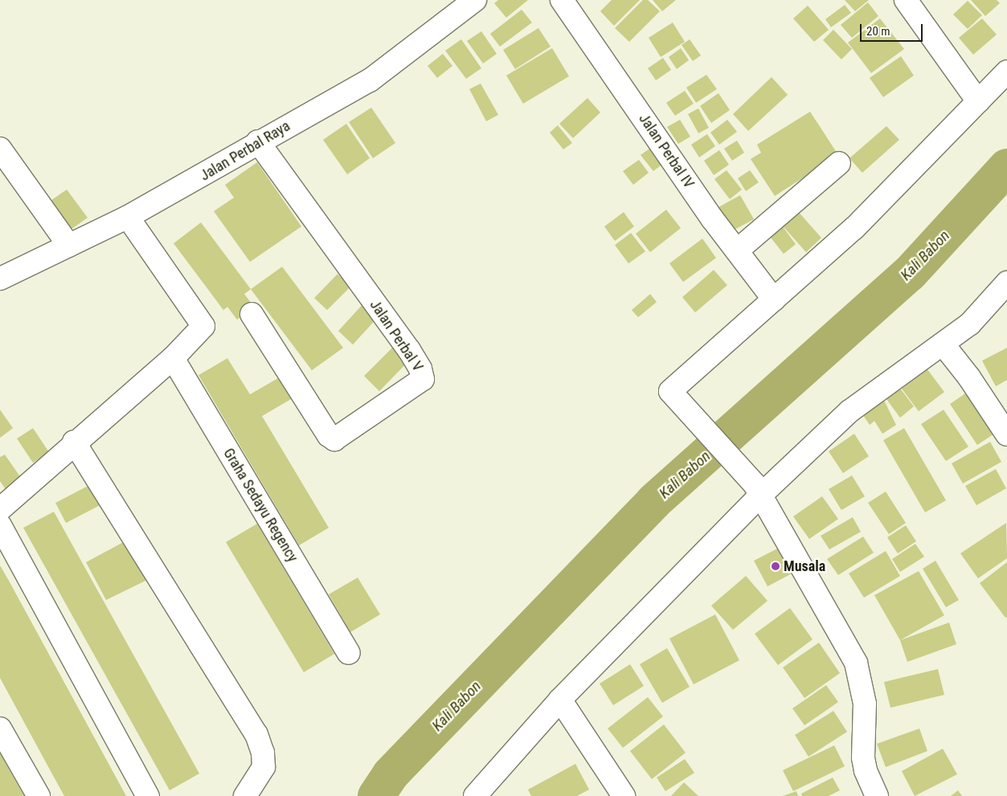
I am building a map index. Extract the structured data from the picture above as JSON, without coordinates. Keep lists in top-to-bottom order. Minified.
{"streets":{"street":["Jalan Perbal Raya","Jalan Perbal IV","Jalan Perbal V","Graha Sedayu Regency"]},"crossings":[["Jalan Perbal Raya","Jalan Perbal V"]],"water":["Kali Babon"],"places":["Musala"],"scale_bar":"20 m"}
